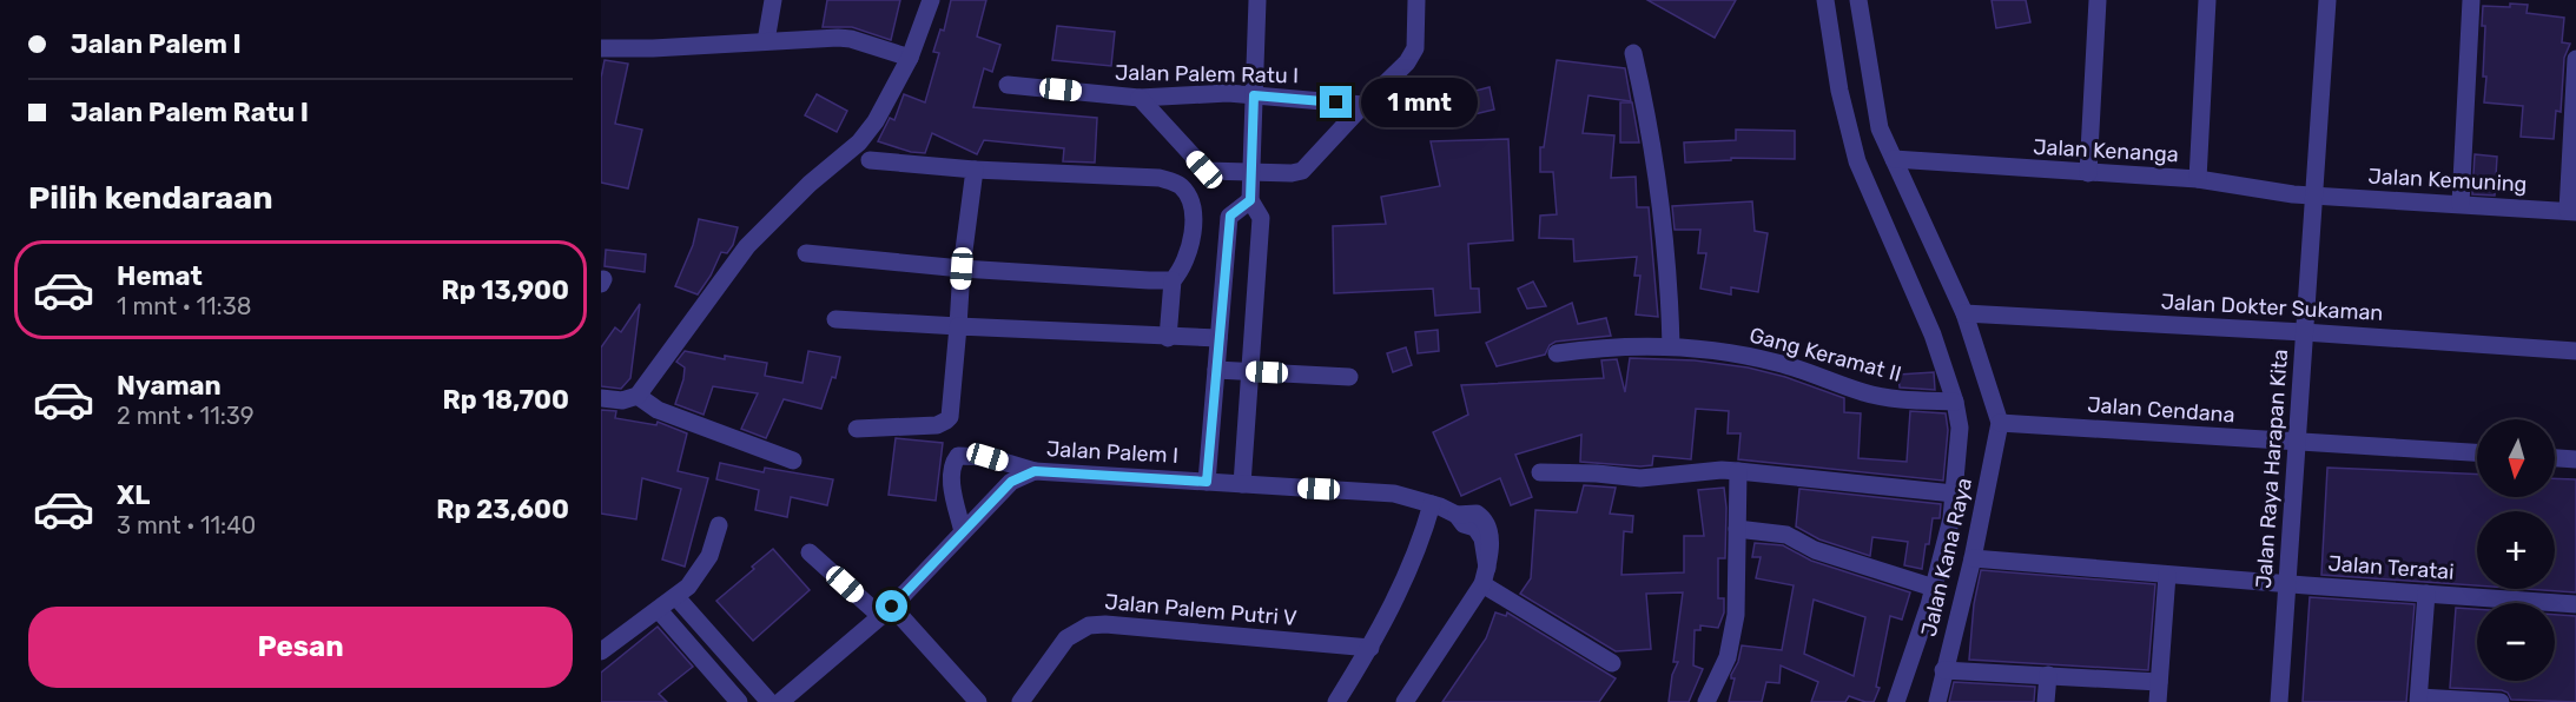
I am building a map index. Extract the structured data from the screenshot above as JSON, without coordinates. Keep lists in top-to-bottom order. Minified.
{"streets":{"street":["Jalan Palem Ratu I","Jalan Kenanga","Jalan Kemuning","Jalan Dokter Sukaman","Gang Keramat II","Jalan Cendana","Jalan Palem I","Jalan Raya Harapan Kita","Jalan Kana Raya","Jalan Teratai","Jalan Palem Putri V"]},"crossings":[["Jalan Kenanga","Jalan Kemuning"],["Jalan Kenanga","Jalan Raya Harapan Kita"],["Jalan Kemuning","Jalan Raya Harapan Kita"],["Jalan Dokter Sukaman","Jalan Raya Harapan Kita"],["Jalan Cendana","Jalan Raya Harapan Kita"],["Jalan Cendana","Jalan Kana Raya"],["Jalan Raya Harapan Kita","Jalan Teratai"],["Jalan Kana Raya","Jalan Teratai"]],"north":"bottom","page":{"banner":["Jalan Palem I","Jalan Palem Ratu I"],"bubble":"1 mnt","heading":"Pilih kendaraan","list":[{"name":"Hemat","note":"1 mnt · 11:38","value":"Rp 13,900"},{"name":"Nyaman","note":"2 mnt · 11:39","value":"Rp 18,700"},{"name":"XL","note":"3 mnt · 11:40","value":"Rp 23,600"}],"map_buttons":["+","−"],"buttons":"Pesan"}}
